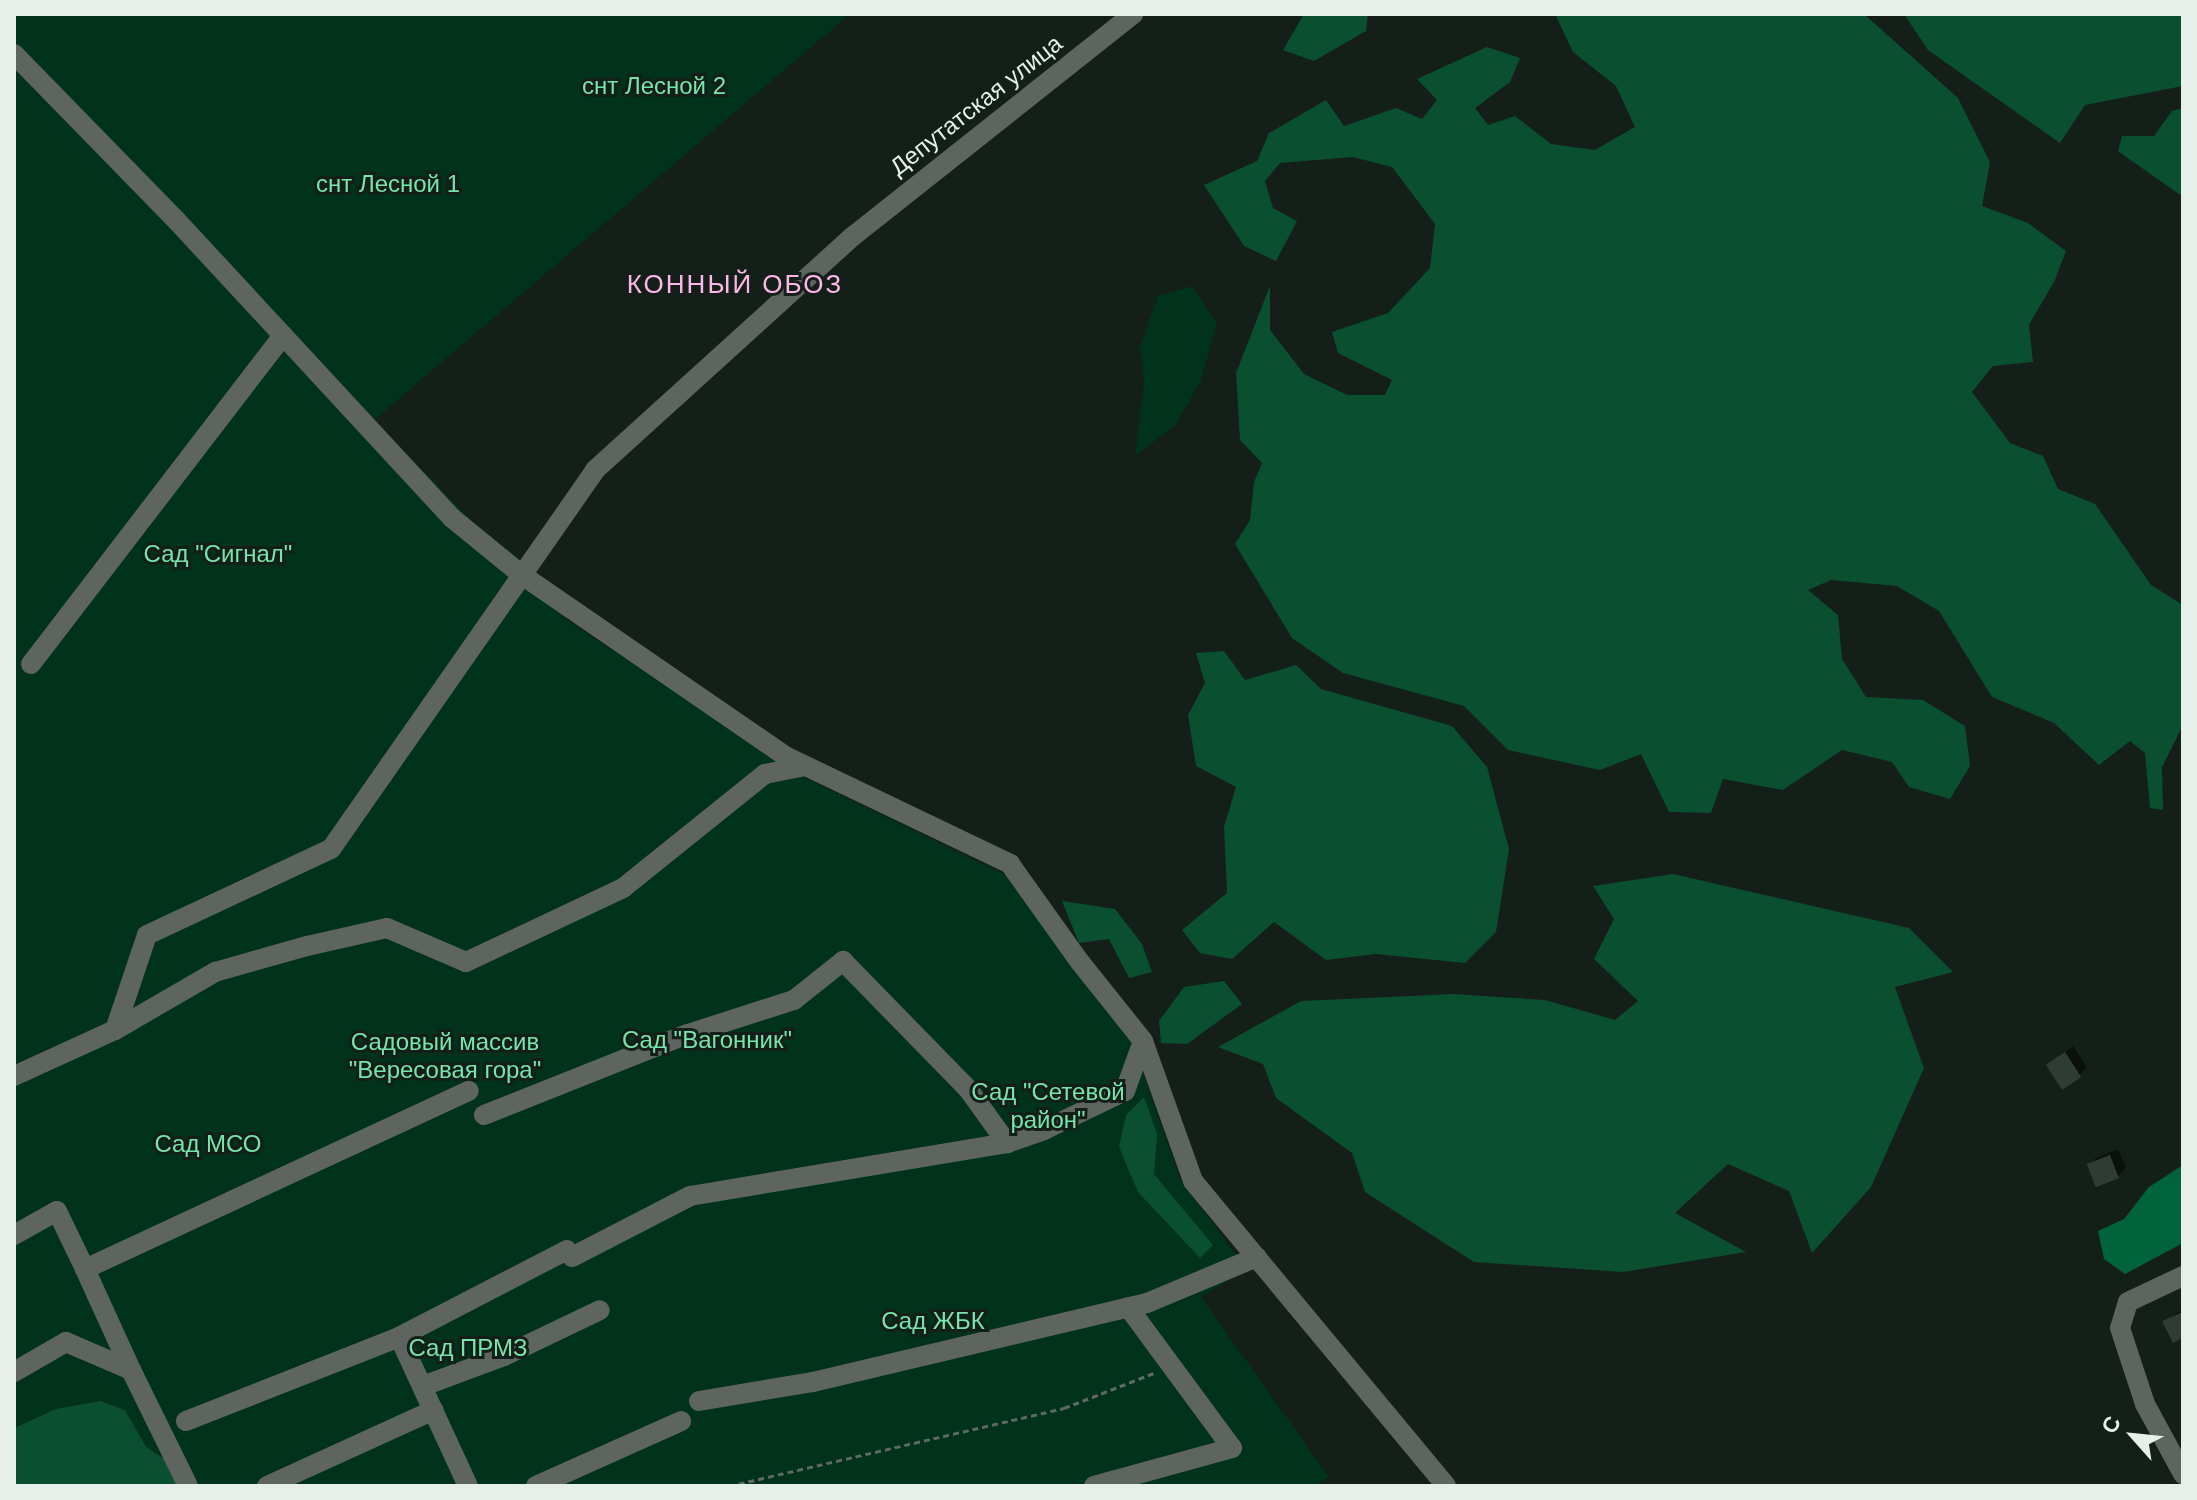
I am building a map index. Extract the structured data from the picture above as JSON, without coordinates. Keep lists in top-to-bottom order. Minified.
{"streets":{"street":["Депутатская улица"]},"districts":["КОННЫЙ ОБОЗ"],"parks":["снт Лесной 2","снт Лесной 1","Сад \"Сигнал\"","Сад \"Вагонник\"","Садовый массив \"Вересовая гора\"","Сад \"Сетевой район\"","Сад МСО","Сад ЖБК","Сад ПРМЗ"],"north":"top left"}
